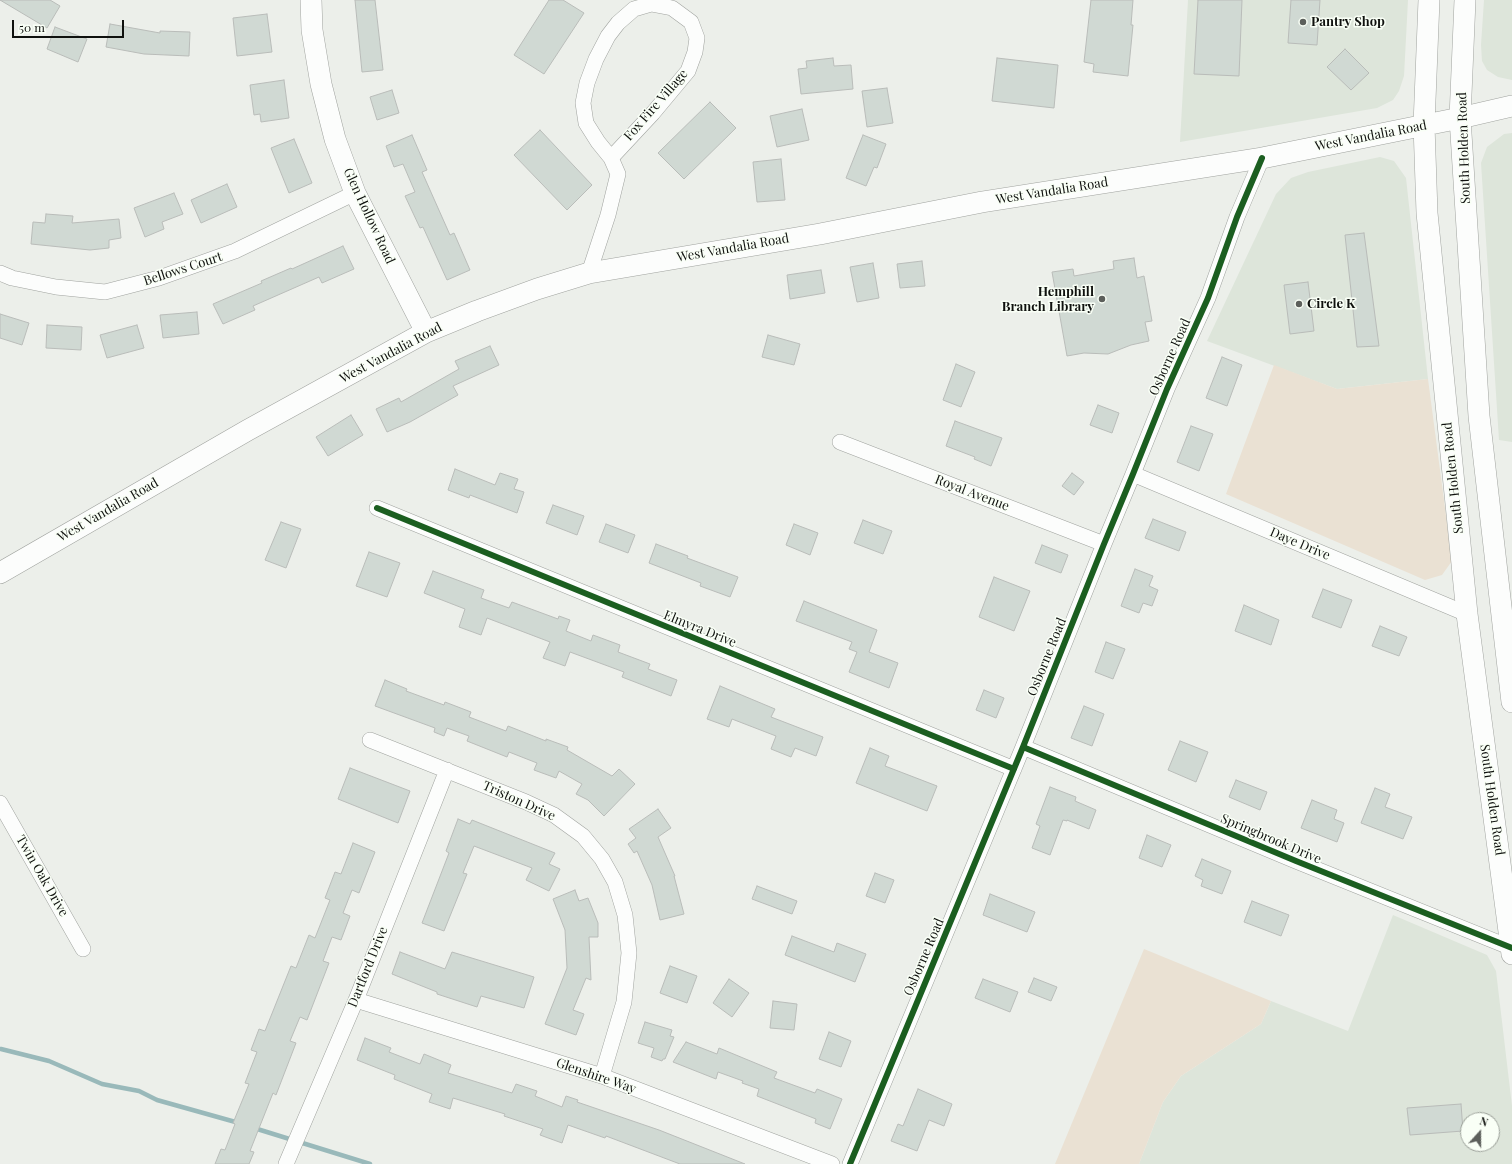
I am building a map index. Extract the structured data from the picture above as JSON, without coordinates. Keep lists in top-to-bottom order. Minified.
{"streets":{"main road":["West Vandalia Road","South Holden Road","Glen Hollow Road"],"street":["Fox Fire Village","Bellows Court","Osborne Road","Royal Avenue","Daye Drive","Elmyra Drive","Triston Drive","Springbrook Drive","Twin Oak Drive","Dartford Drive","Glenshire Way"]},"crossings":[["Fox Fire Village","West Vandalia Road"],["West Vandalia Road","South Holden Road"],["West Vandalia Road","Glen Hollow Road"],["West Vandalia Road","Osborne Road"],["South Holden Road","Daye Drive"],["South Holden Road","Springbrook Drive"],["Glen Hollow Road","Bellows Court"],["Osborne Road","Royal Avenue"],["Osborne Road","Daye Drive"],["Osborne Road","Elmyra Drive"],["Osborne Road","Springbrook Drive"],["Triston Drive","Dartford Drive"],["Triston Drive","Glenshire Way"],["Dartford Drive","Glenshire Way"]],"places":["Pantry Shop","Hemphill Branch Library","Circle K"],"scale_bar":"50 m","north":"top"}
